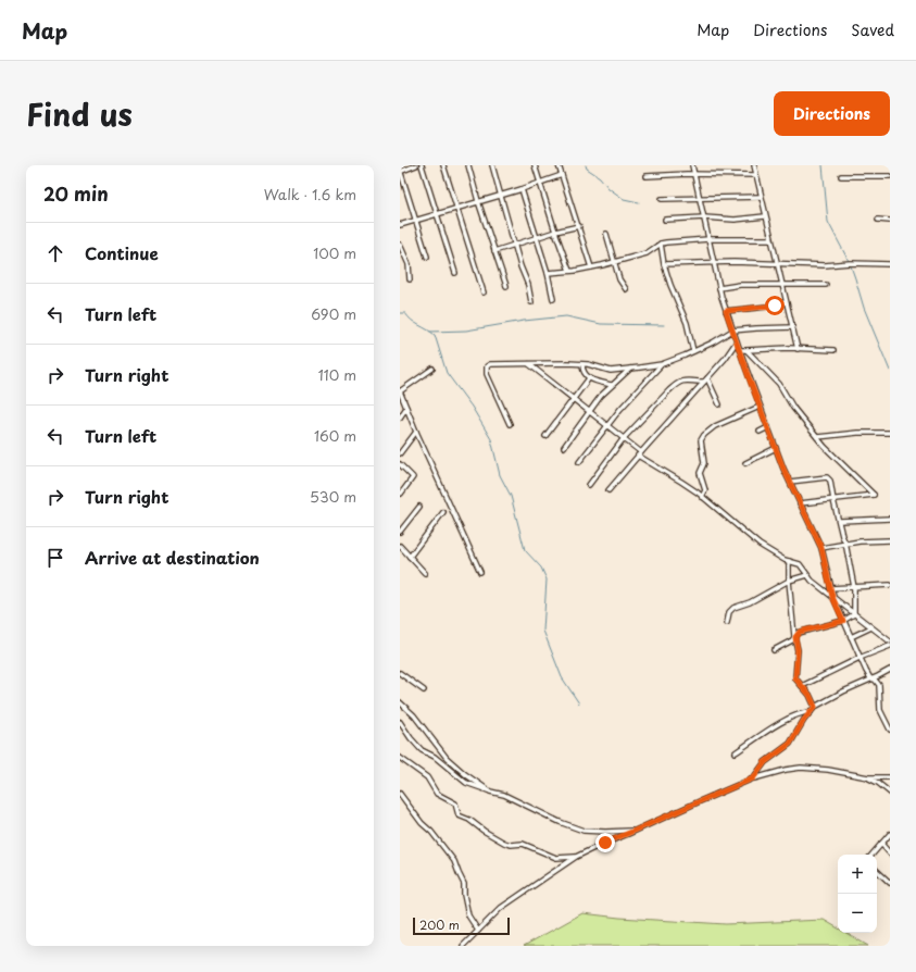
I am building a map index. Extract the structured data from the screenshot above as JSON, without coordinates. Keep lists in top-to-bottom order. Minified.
{"scale_bar":"200 m","page":{"header":"Map","nav":["Map","Directions","Saved"],"title":"Find us","buttons":"Directions","heading":["20 min","Walk · 1.6 km"],"list":[["Continue","100 m"],["Turn left","690 m"],["Turn right","110 m"],["Turn left","160 m"],["Turn right","530 m"],"Arrive at destination"],"map_buttons":["+","−"],"scale":"200 m"}}
